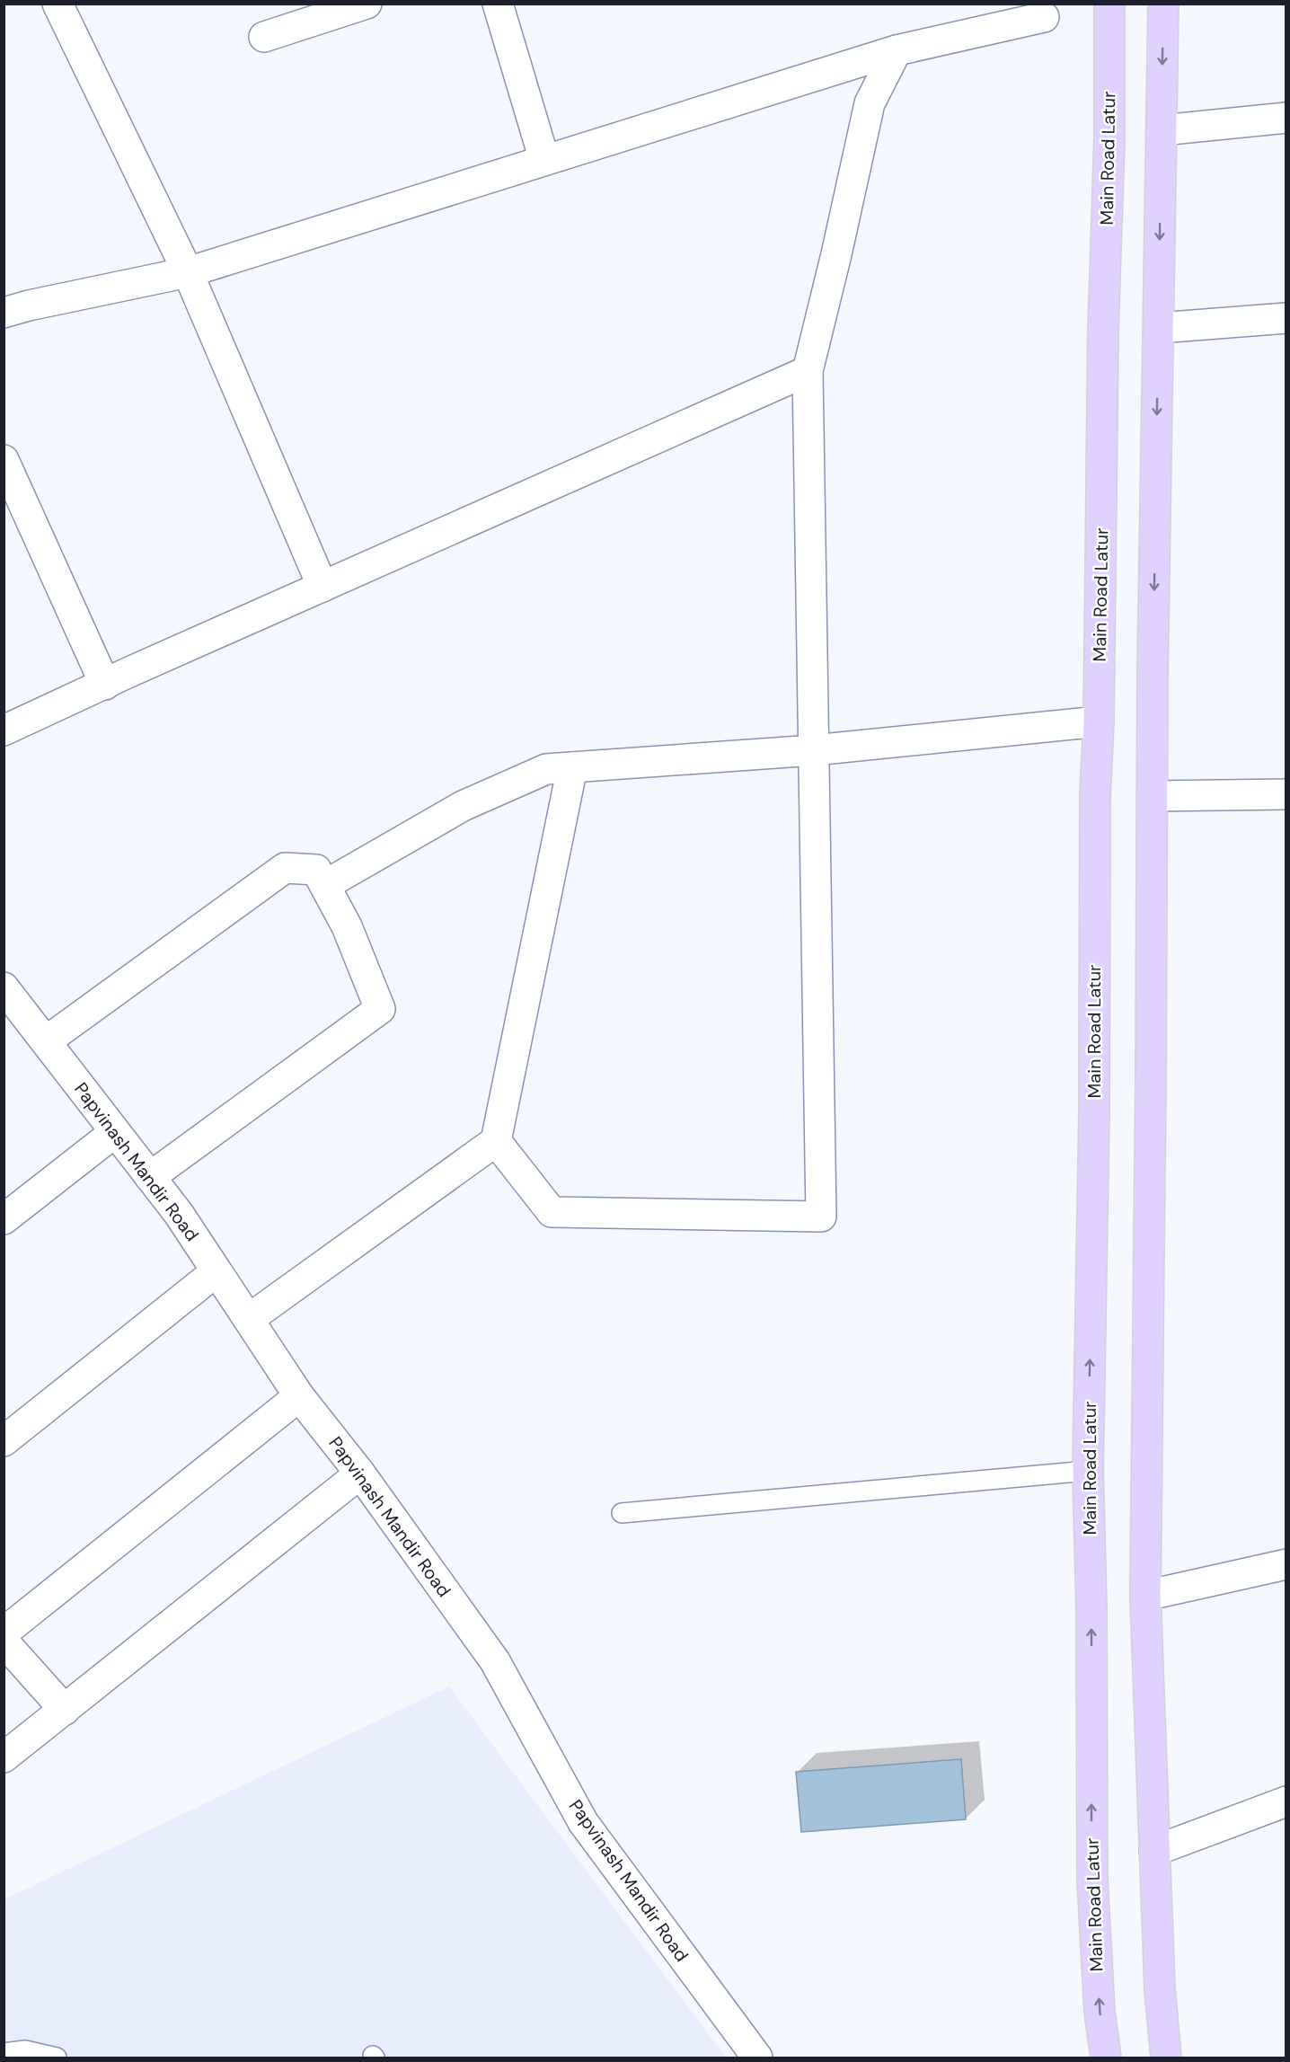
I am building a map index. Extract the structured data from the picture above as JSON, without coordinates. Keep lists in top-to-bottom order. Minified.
{"streets":{"main road":["Main Road Latur"],"street":["Papvinash Mandir Road"]}}
